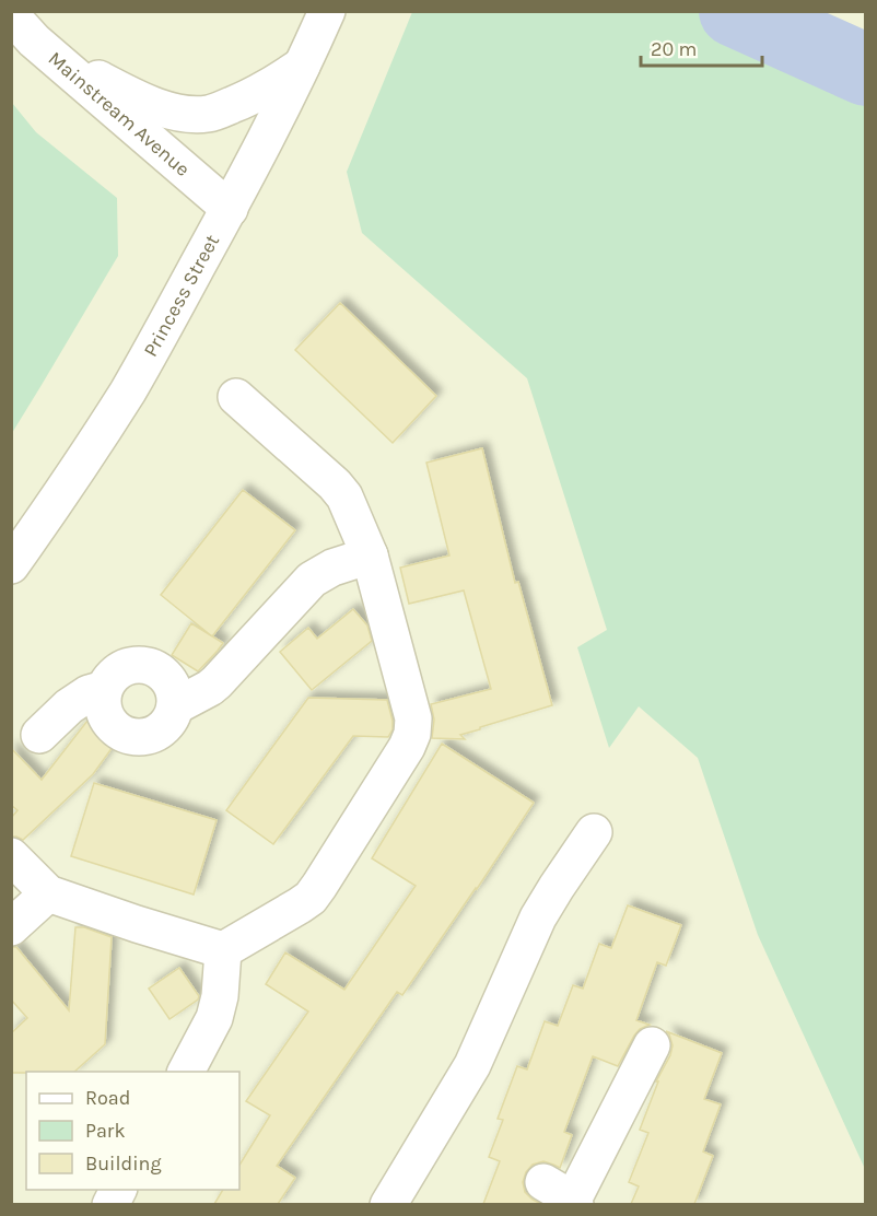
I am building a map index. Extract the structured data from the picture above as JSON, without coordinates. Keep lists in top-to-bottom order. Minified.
{"streets":{"street":["Mainstream Avenue","Princess Street"]},"crossings":[["Mainstream Avenue","Princess Street"]],"legend":["Road","Park","Building"],"scale_bar":"20 m"}
